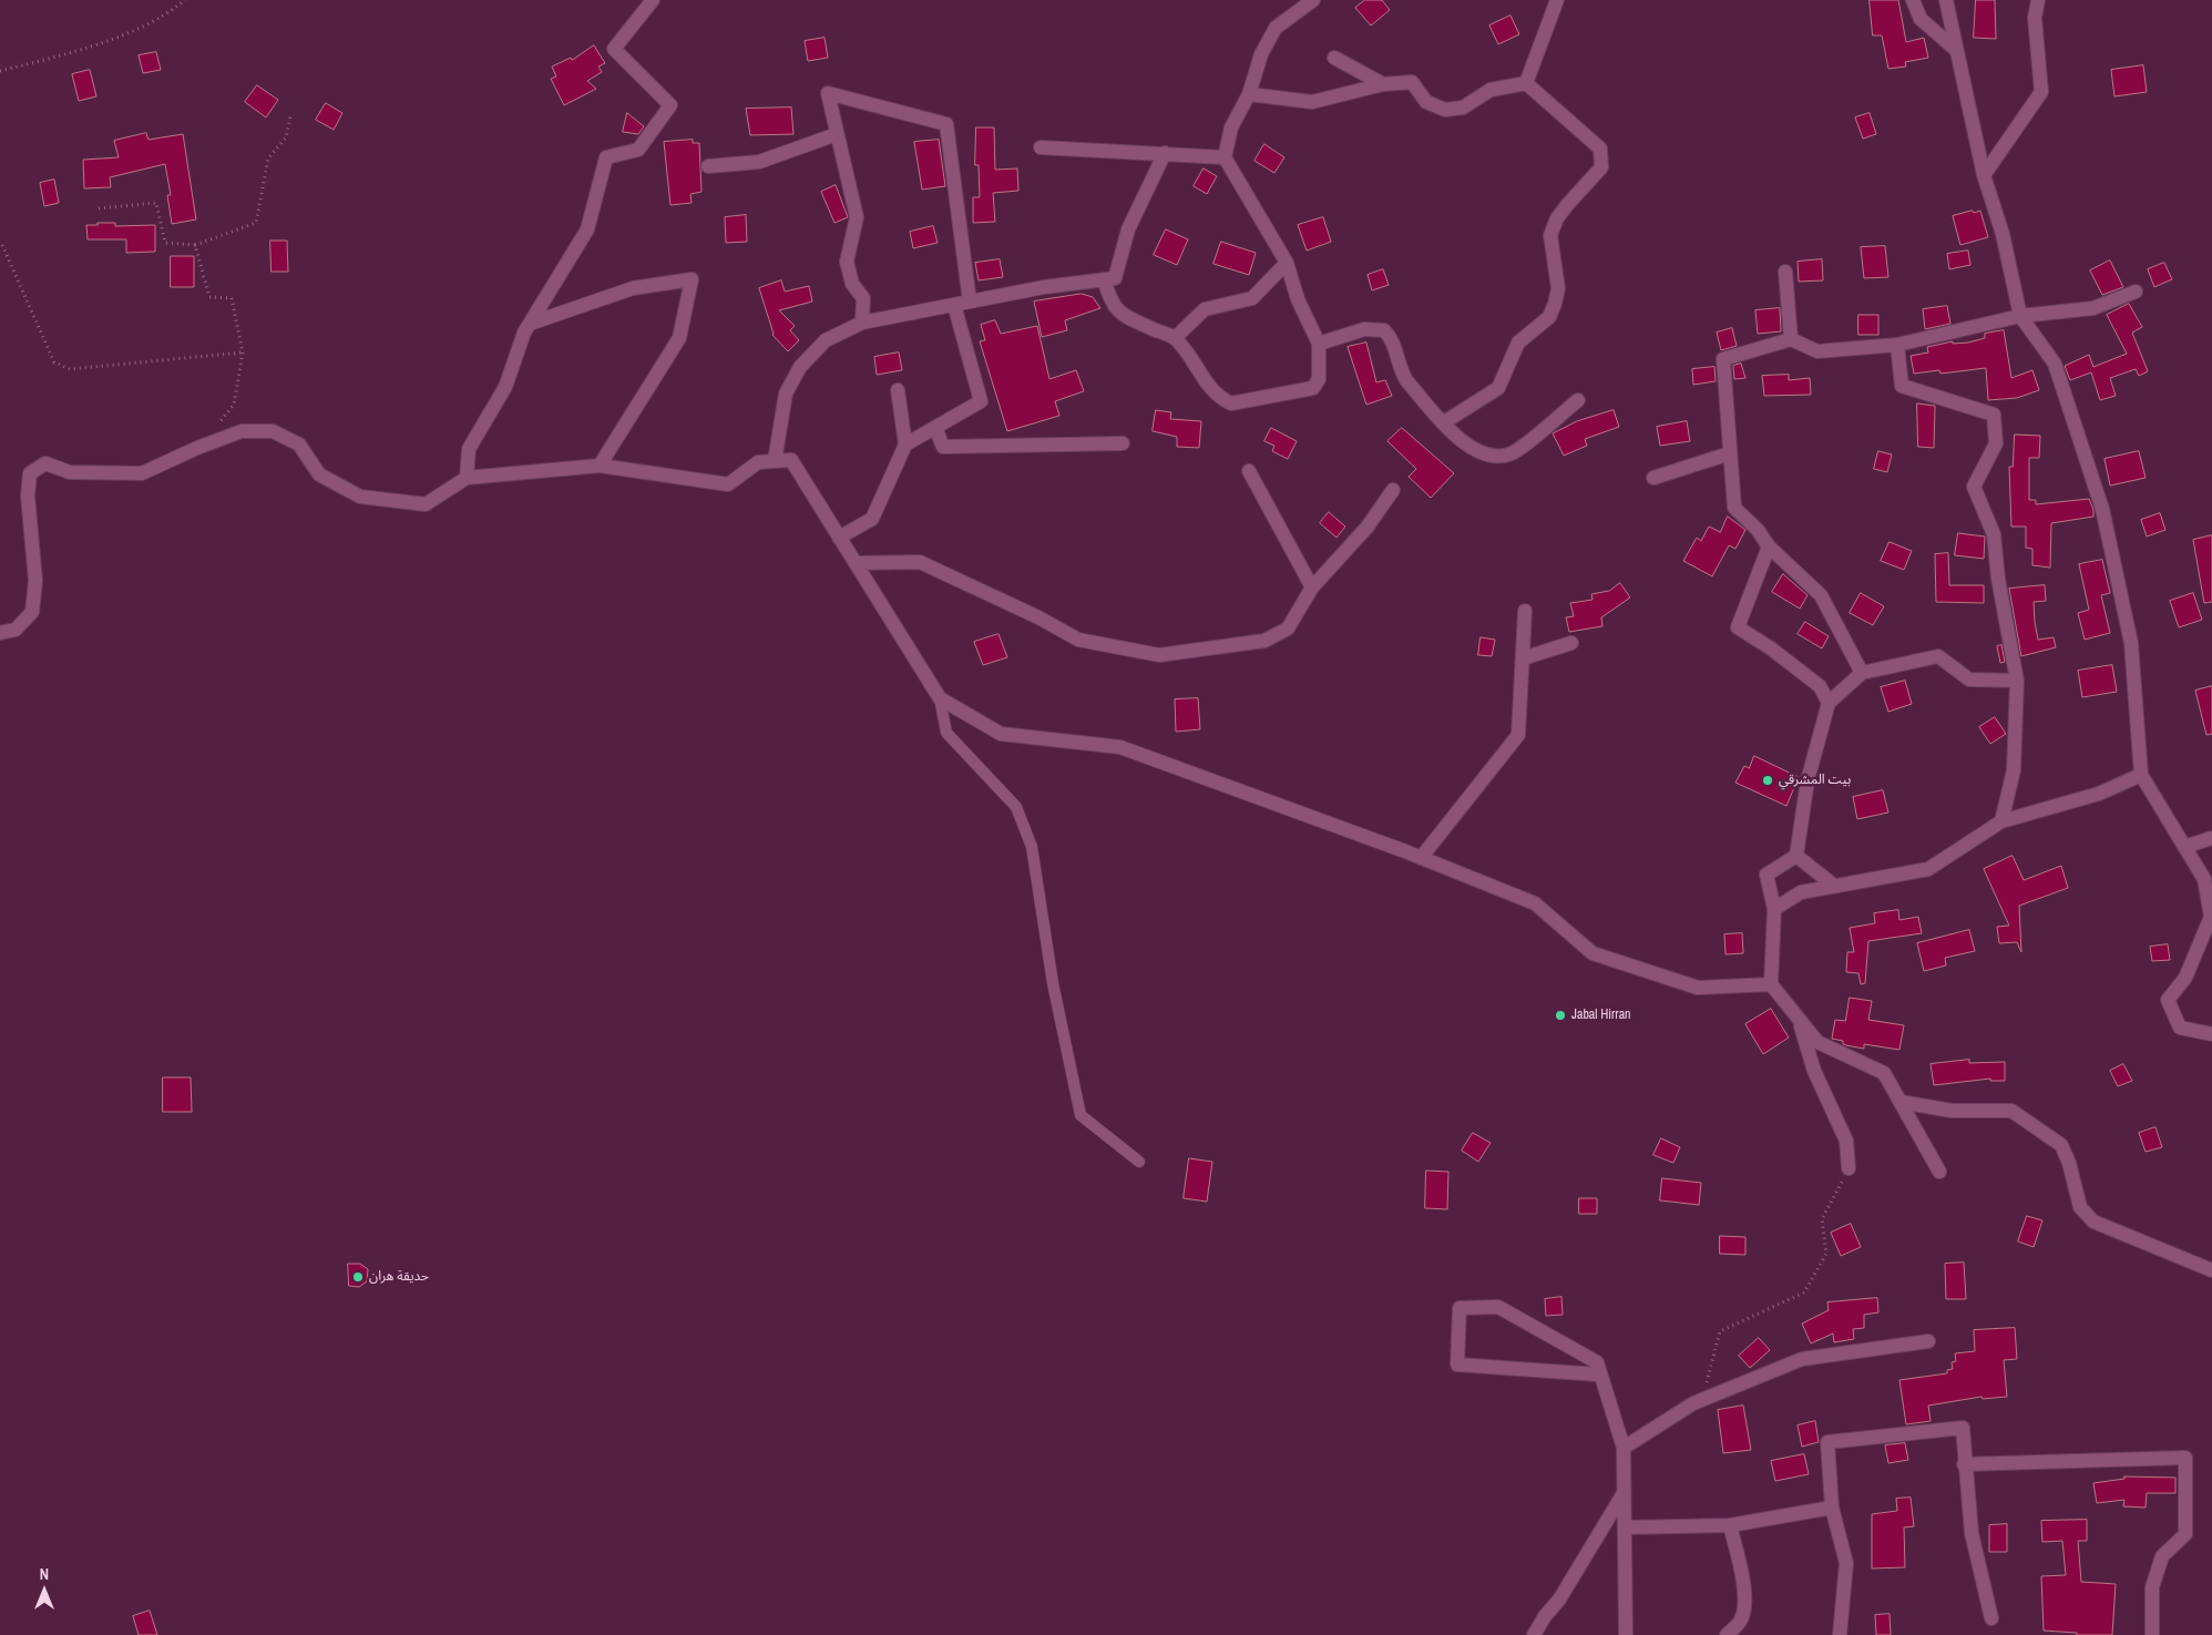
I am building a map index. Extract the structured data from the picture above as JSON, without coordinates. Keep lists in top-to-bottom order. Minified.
{"places":["بيت المشرقي","Jabal Hirran","حديقة هران"],"north":"top"}
